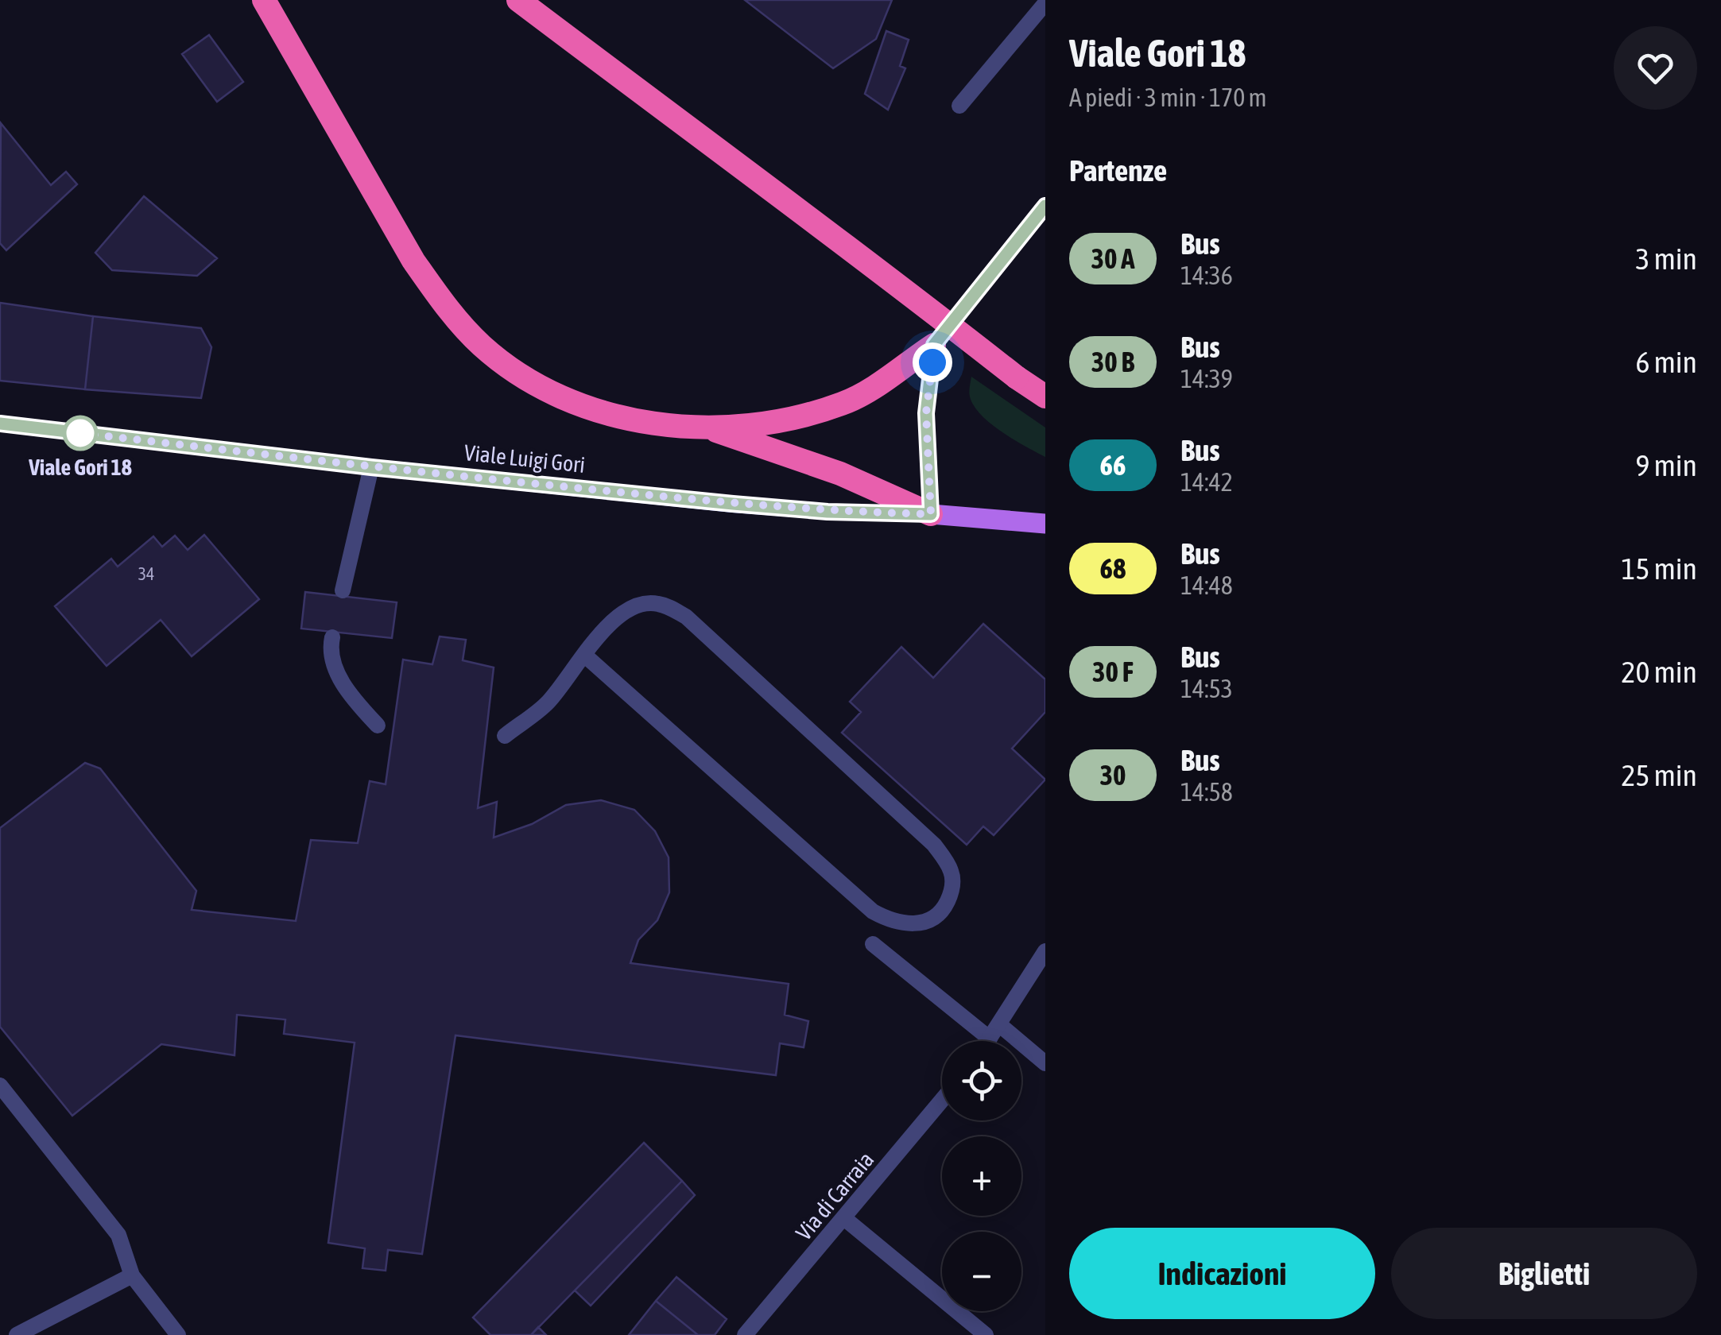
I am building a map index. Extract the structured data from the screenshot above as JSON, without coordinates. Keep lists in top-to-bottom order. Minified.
{"streets":{"main road":["Viale Luigi Gori"],"street":["Via di Carraia"]},"places":["Viale Gori 18"],"house_numbers":["34"],"page":{"heading":[["Viale Gori 18","A piedi · 3 min · 170 m"],"Partenze"],"list":[{"mark":"30 A","name":"Bus","note":"14:36","value":"3 min"},{"mark":"30 B","name":"Bus","note":"14:39","value":"6 min"},{"mark":"66","name":"Bus","note":"14:42","value":"9 min"},{"mark":"68","name":"Bus","note":"14:48","value":"15 min"},{"mark":"30 F","name":"Bus","note":"14:53","value":"20 min"},{"mark":"30","name":"Bus","note":"14:58","value":"25 min"}],"map_buttons":["+","−"],"buttons":["Indicazioni","Biglietti"]}}
